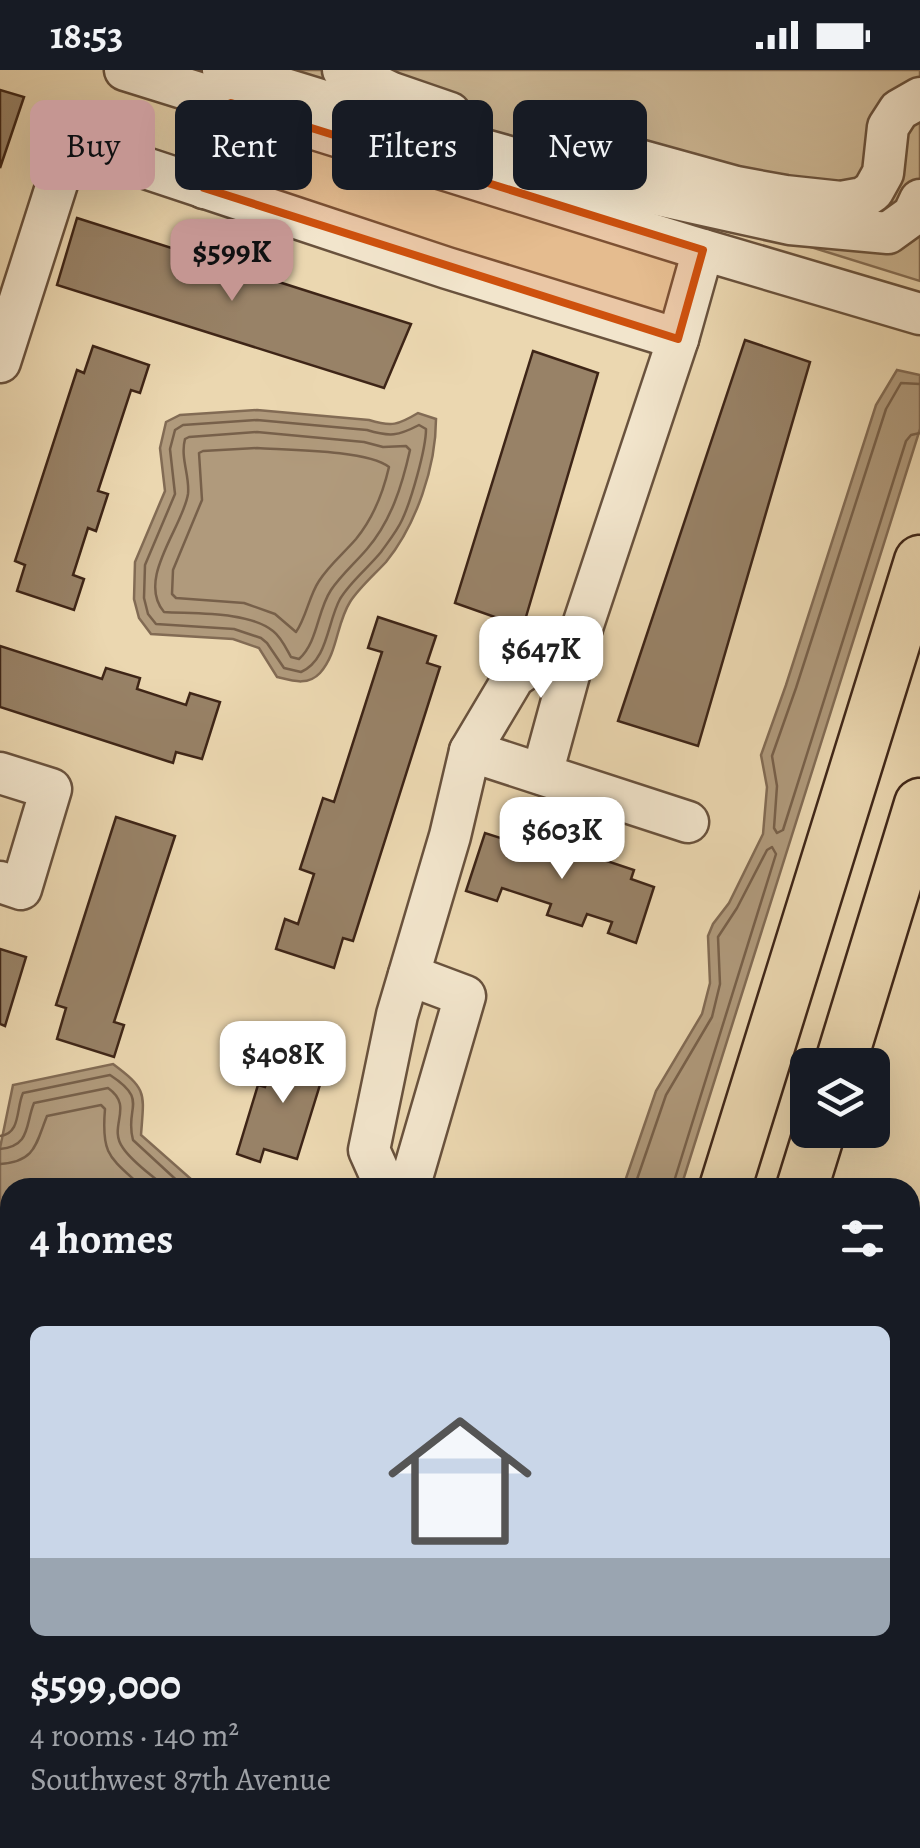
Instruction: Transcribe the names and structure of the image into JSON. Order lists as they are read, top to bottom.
{
  "page": {
    "status": "18:53",
    "chip": [
      "Buy",
      "Rent",
      "Filters",
      "New"
    ],
    "price": [
      "$599K",
      "$647K",
      "$603K",
      "$408K"
    ],
    "heading": "4 homes",
    "list": [
      {
        "name": "$599,000",
        "note": "4 rooms · 140 m² · Southwest 87th Avenue"
      }
    ]
  }
}
